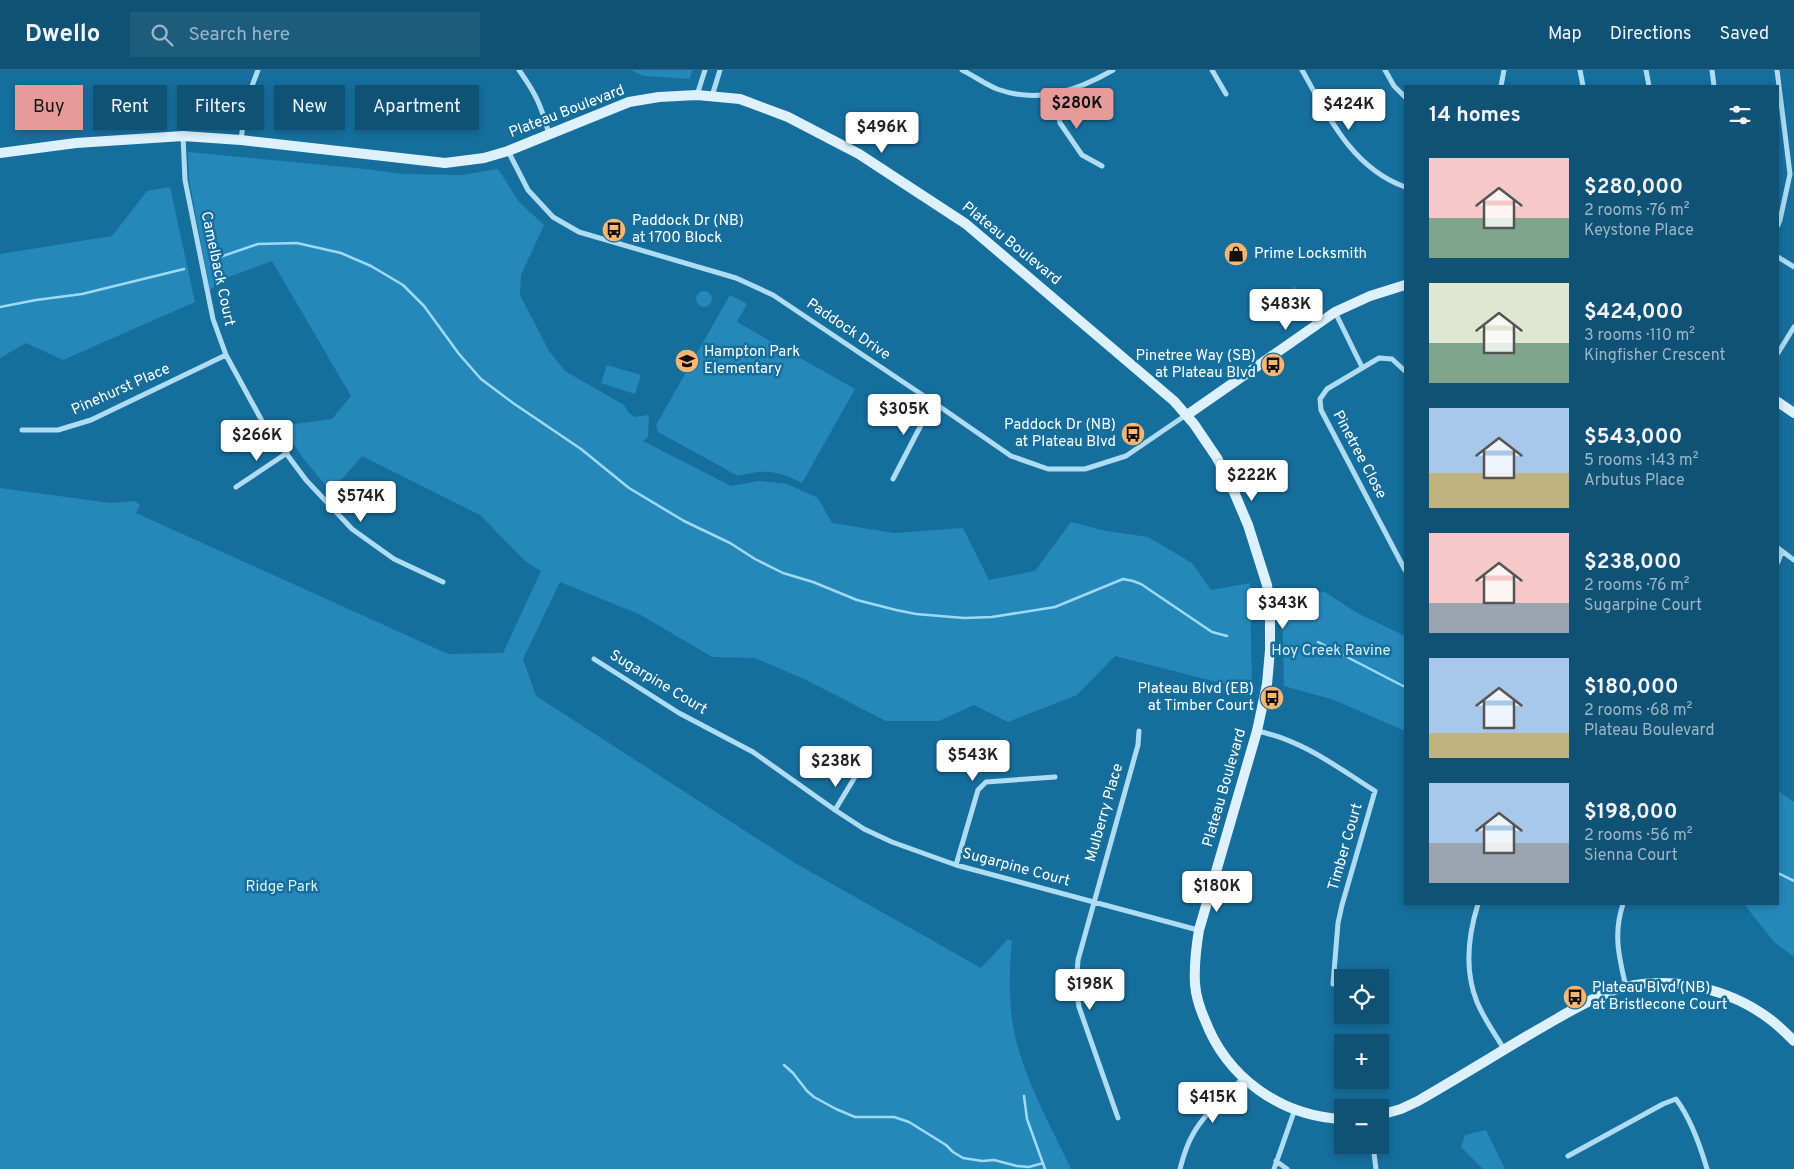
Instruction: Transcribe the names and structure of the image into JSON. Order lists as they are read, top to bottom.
{
  "streets": {
    "street": [
      "Plateau Boulevard",
      "Camelback Court",
      "Paddock Drive",
      "Pinehurst Place",
      "Pinetree Close",
      "Sugarpine Court",
      "Mulberry Place",
      "Timber Court"
    ]
  },
  "crossings": [
    ["Plateau Boulevard", "Camelback Court"],
    ["Plateau Boulevard", "Paddock Drive"],
    ["Plateau Boulevard", "Sugarpine Court"],
    ["Plateau Boulevard", "Timber Court"],
    ["Camelback Court", "Pinehurst Place"],
    ["Sugarpine Court", "Mulberry Place"]
  ],
  "parks": ["Hoy Creek Ravine", "Ridge Park"],
  "places": {
    "bus stop": [
      "Paddock Dr (NB) at 1700 Block",
      "Pinetree Way (SB) at Plateau Blvd",
      "Paddock Dr (NB) at Plateau Blvd",
      "Plateau Blvd (EB) at Timber Court",
      "Plateau Blvd (NB) at Bristlecone Court"
    ],
    "shop": ["Prime Locksmith"],
    "school or university": ["Hampton Park Elementary"]
  },
  "page": {
    "header": "Dwello",
    "search": "Search here",
    "nav": ["Map", "Directions", "Saved"],
    "chip": [
      "Buy",
      "Rent",
      "Filters",
      "New",
      "Apartment"
    ],
    "heading": "14 homes",
    "price": [
      "$280K",
      "$424K",
      "$496K",
      "$483K",
      "$305K",
      "$266K",
      "$222K",
      "$574K",
      "$343K",
      "$543K",
      "$238K",
      "$180K",
      "$198K",
      "$415K"
    ],
    "list": [
      {
        "name": "$280,000",
        "note": "2 rooms · 76 m² · Keystone Place"
      },
      {
        "name": "$424,000",
        "note": "3 rooms · 110 m² · Kingfisher Crescent"
      },
      {
        "name": "$543,000",
        "note": "5 rooms · 143 m² · Arbutus Place"
      },
      {
        "name": "$238,000",
        "note": "2 rooms · 76 m² · Sugarpine Court"
      },
      {
        "name": "$180,000",
        "note": "2 rooms · 68 m² · Plateau Boulevard"
      },
      {
        "name": "$198,000",
        "note": "2 rooms · 56 m² · Sienna Court"
      }
    ],
    "map_buttons": ["+", "−"]
  }
}
